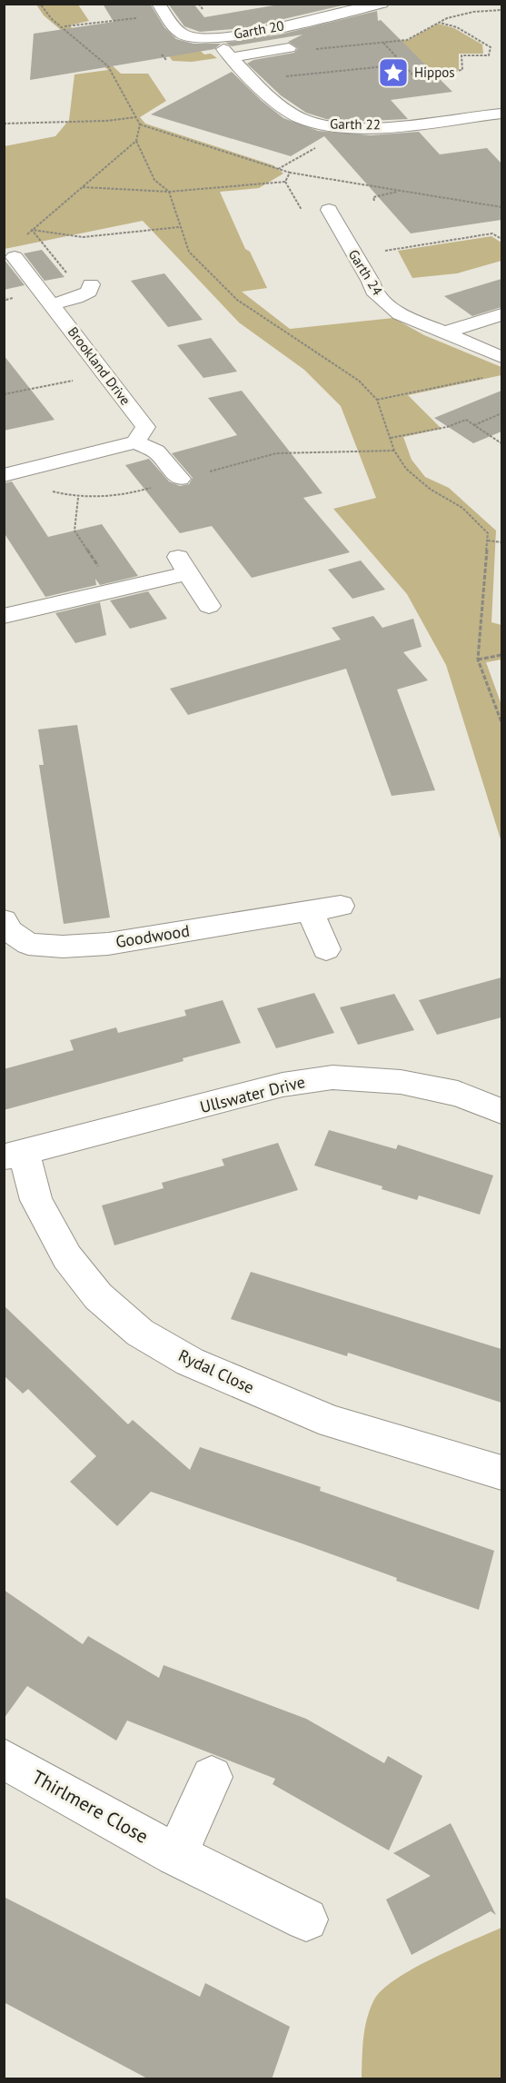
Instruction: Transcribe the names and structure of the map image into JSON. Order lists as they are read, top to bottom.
{
  "streets": {
    "street": [
      "Garth 20",
      "Garth 22",
      "Garth 24",
      "Brookland Drive",
      "Goodwood",
      "Ullswater Drive",
      "Rydal Close",
      "Thirlmere Close"
    ]
  },
  "crossings": [
    ["Ullswater Drive", "Rydal Close"]
  ],
  "places": {
    "place": ["Hippos"]
  }
}
